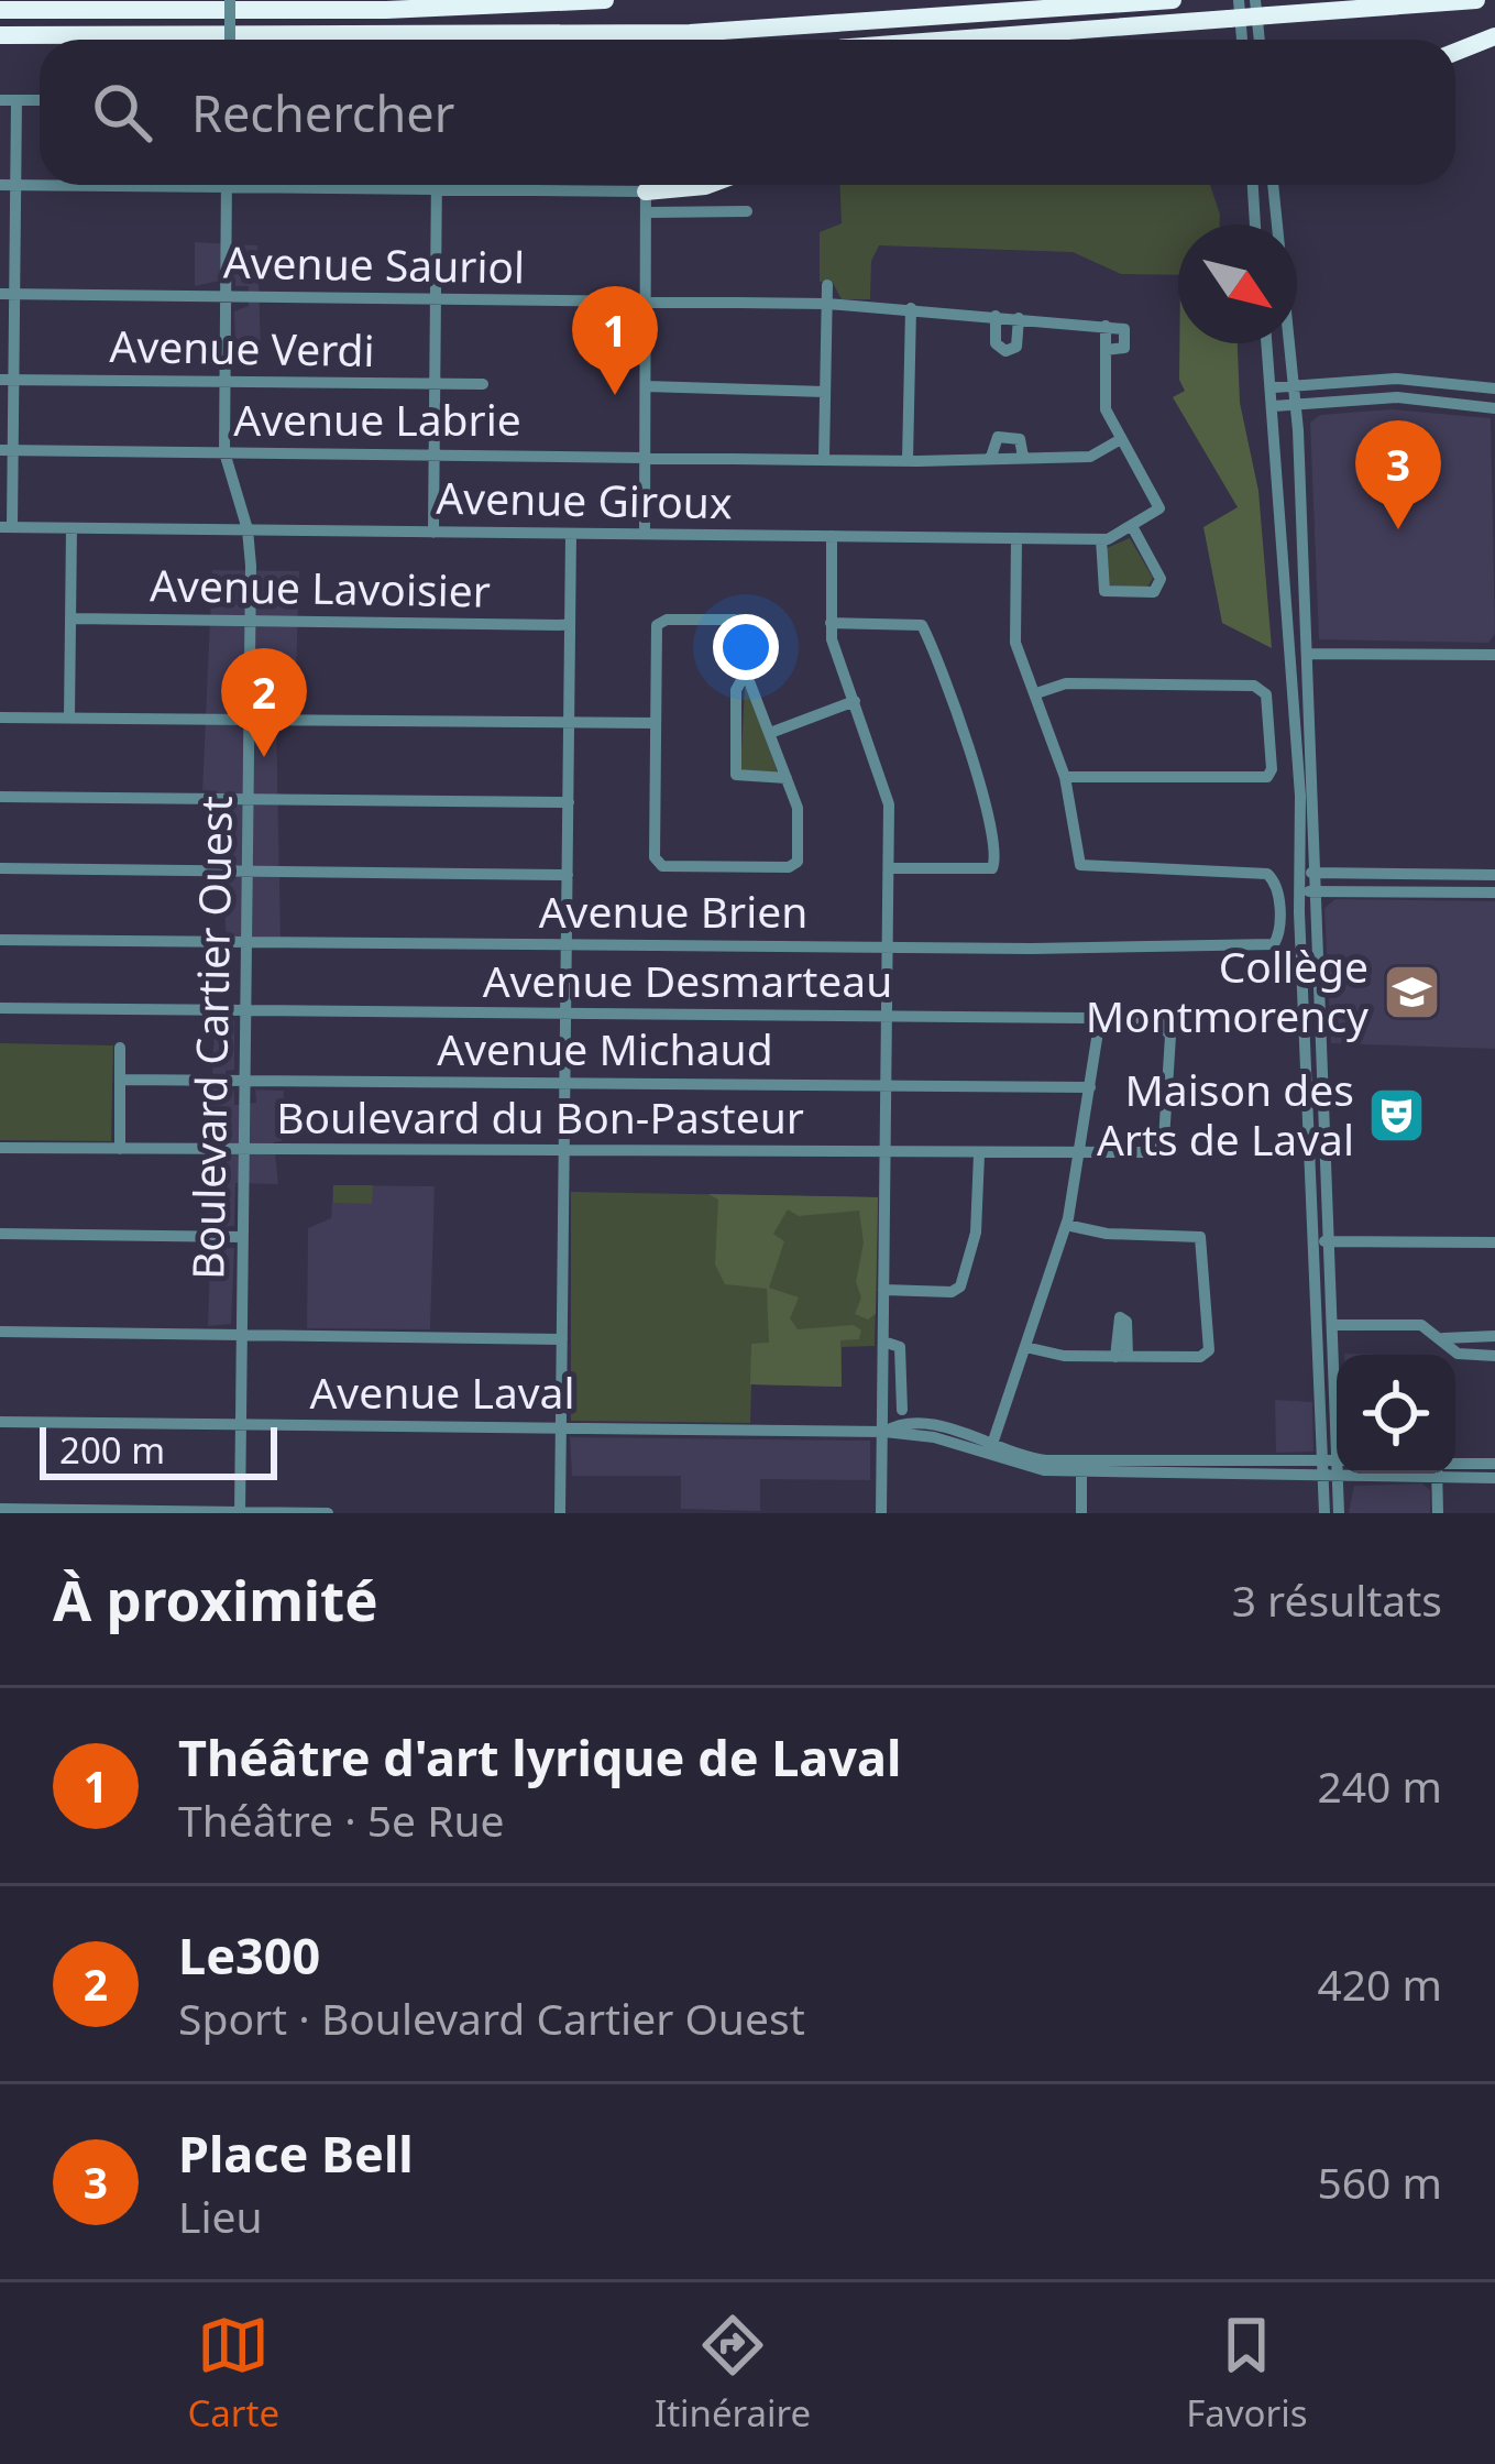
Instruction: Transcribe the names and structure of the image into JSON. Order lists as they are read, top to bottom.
{
  "streets": {
    "street": [
      "Avenue Sauriol",
      "Avenue Verdi",
      "Avenue Labrie",
      "Avenue Giroux",
      "Avenue Lavoisier",
      "Avenue Brien",
      "Avenue Desmarteau",
      "Boulevard Cartier Ouest",
      "Avenue Michaud",
      "Boulevard du Bon-Pasteur",
      "Avenue Laval"
    ]
  },
  "crossings": [
    ["Avenue Sauriol", "Boulevard Cartier Ouest"],
    ["Avenue Verdi", "Boulevard Cartier Ouest"],
    ["Avenue Labrie", "Avenue Giroux"],
    ["Avenue Labrie", "Boulevard Cartier Ouest"],
    ["Avenue Giroux", "Boulevard Cartier Ouest"],
    ["Avenue Lavoisier", "Boulevard Cartier Ouest"],
    ["Avenue Brien", "Boulevard Cartier Ouest"],
    ["Avenue Desmarteau", "Boulevard Cartier Ouest"],
    ["Avenue Desmarteau", "Boulevard du Bon-Pasteur"],
    ["Boulevard Cartier Ouest", "Avenue Michaud"],
    ["Boulevard Cartier Ouest", "Boulevard du Bon-Pasteur"],
    ["Boulevard Cartier Ouest", "Avenue Laval"]
  ],
  "places": {
    "school or university": ["Collège Montmorency"],
    "theatre": ["Maison des Arts de Laval"]
  },
  "scale_bar": "200 m",
  "north": "bottom right",
  "page": {
    "search": "Rechercher",
    "pins": ["1", "3", "2"],
    "scale": "200 m",
    "heading": ["À proximité", "3 résultats"],
    "list": [
      {
        "mark": "1",
        "name": "Théâtre d'art lyrique de Laval",
        "note": "Théâtre · 5e Rue",
        "value": "240 m"
      },
      {
        "mark": "2",
        "name": "Le300",
        "note": "Sport · Boulevard Cartier Ouest",
        "value": "420 m"
      },
      {
        "mark": "3",
        "name": "Place Bell",
        "note": "Lieu",
        "value": "560 m"
      }
    ],
    "nav": ["Carte", "Itinéraire", "Favoris"]
  }
}
